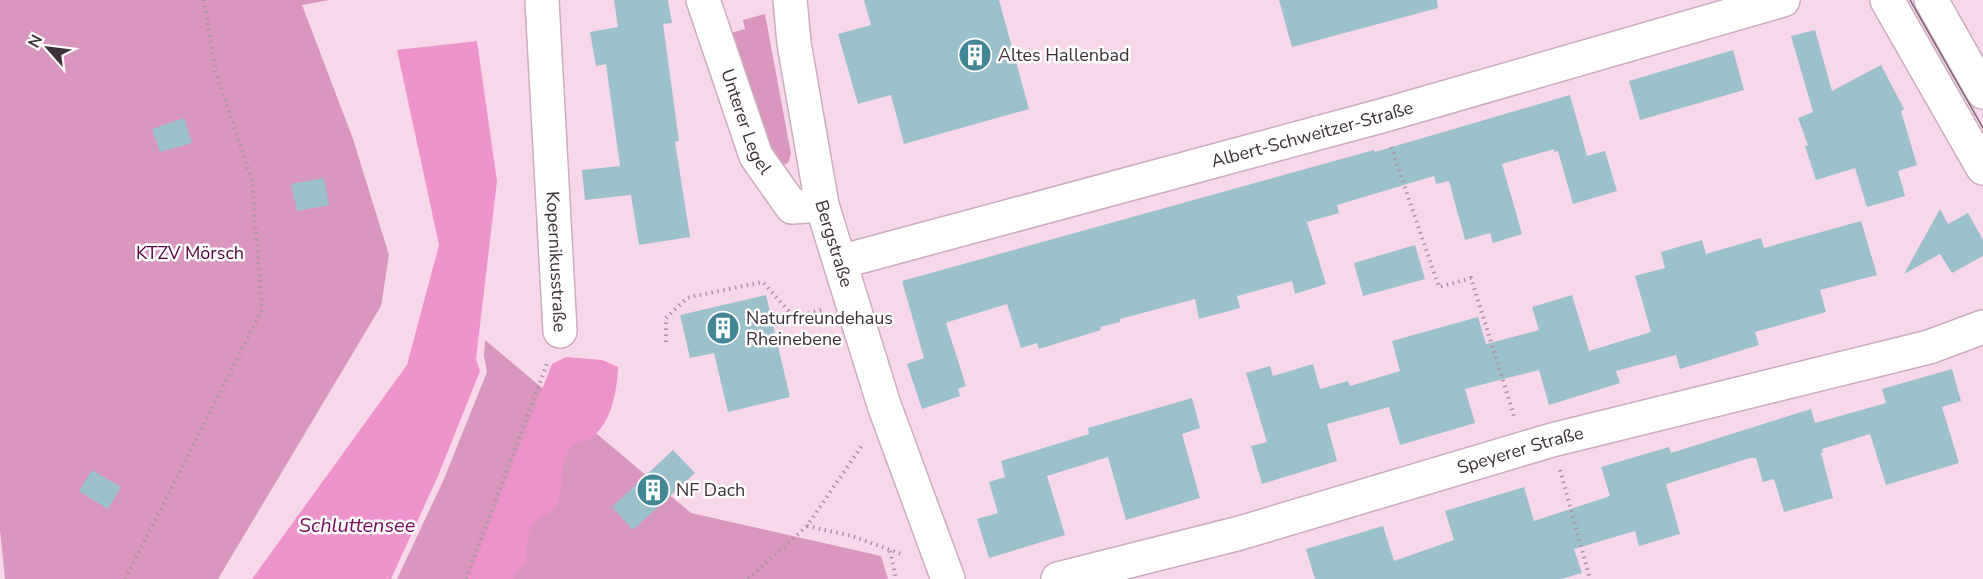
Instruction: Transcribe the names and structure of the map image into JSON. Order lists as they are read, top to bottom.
{
  "streets": {
    "street": [
      "Unterer Legel",
      "Albert-Schweitzer-Straße",
      "Bergstraße",
      "Kopernikusstraße",
      "Speyerer Straße"
    ]
  },
  "crossings": [
    ["Unterer Legel", "Bergstraße"],
    ["Albert-Schweitzer-Straße", "Bergstraße"]
  ],
  "water": ["Schluttensee"],
  "parks": ["KTZV Mörsch"],
  "places": {
    "building": ["Altes Hallenbad", "Naturfreundehaus Rheinebene", "NF Dach"]
  },
  "north": "top left"
}
